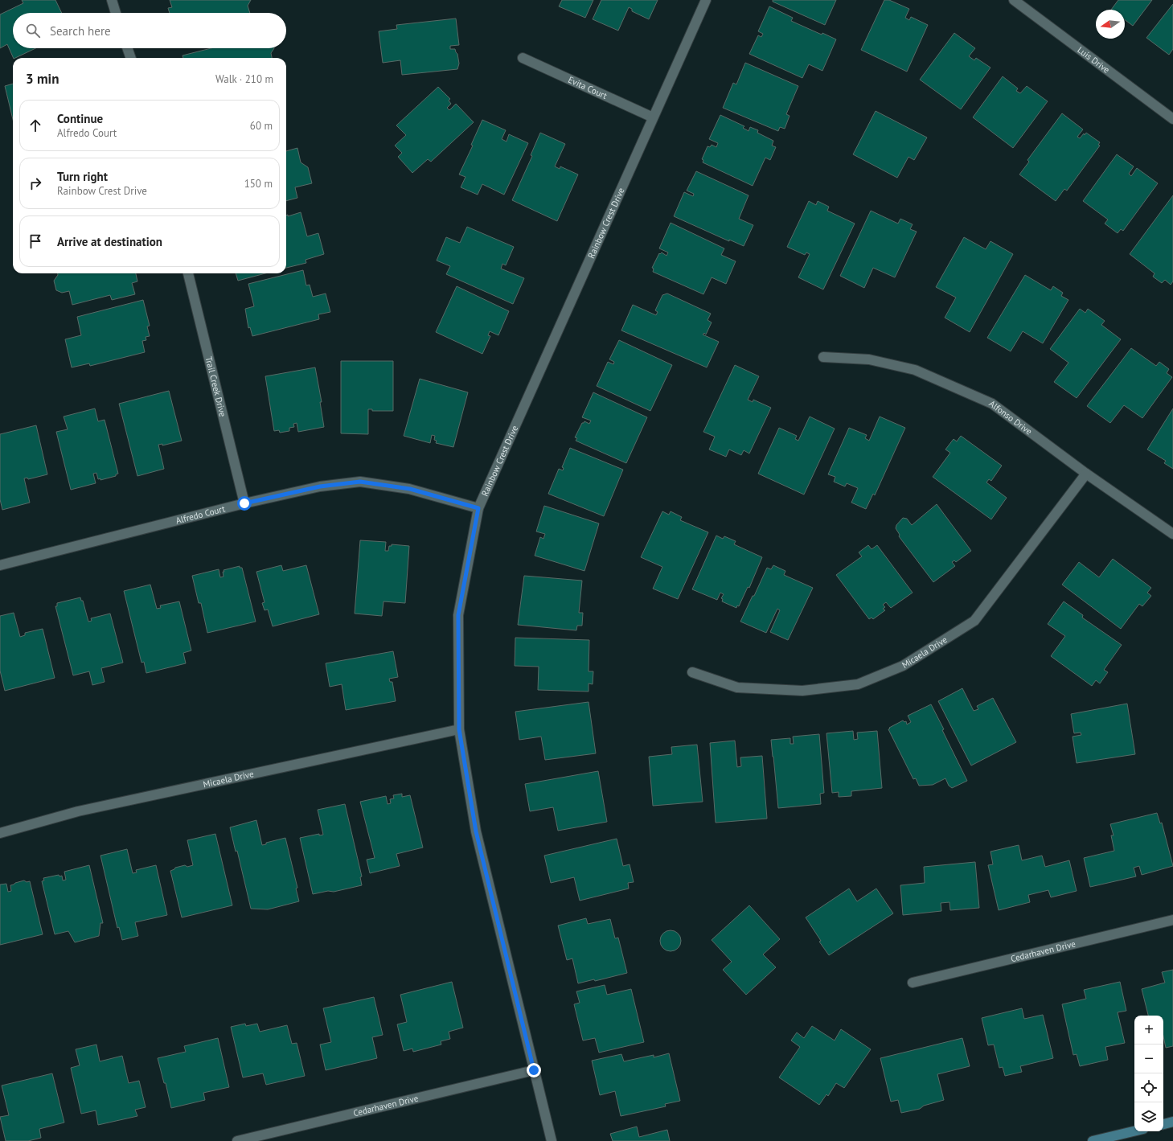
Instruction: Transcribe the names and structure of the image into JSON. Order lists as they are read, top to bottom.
{
  "streets": {
    "street": [
      "Luis Drive",
      "Evita Court",
      "Rainbow Crest Drive",
      "Trail Creek Drive",
      "Alfonso Drive",
      "Alfredo Court",
      "Micaela Drive",
      "Cedarhaven Drive"
    ]
  },
  "crossings": [
    ["Evita Court", "Rainbow Crest Drive"],
    ["Rainbow Crest Drive", "Alfredo Court"],
    ["Rainbow Crest Drive", "Micaela Drive"],
    ["Rainbow Crest Drive", "Cedarhaven Drive"],
    ["Trail Creek Drive", "Alfredo Court"],
    ["Alfonso Drive", "Micaela Drive"]
  ],
  "north": "left",
  "page": {
    "search": "Search here",
    "heading": ["3 min", "Walk · 210 m"],
    "list": [
      ["Continue", "Alfredo Court", "60 m"],
      ["Turn right", "Rainbow Crest Drive", "150 m"],
      "Arrive at destination"
    ],
    "map_buttons": ["+", "−"]
  }
}
